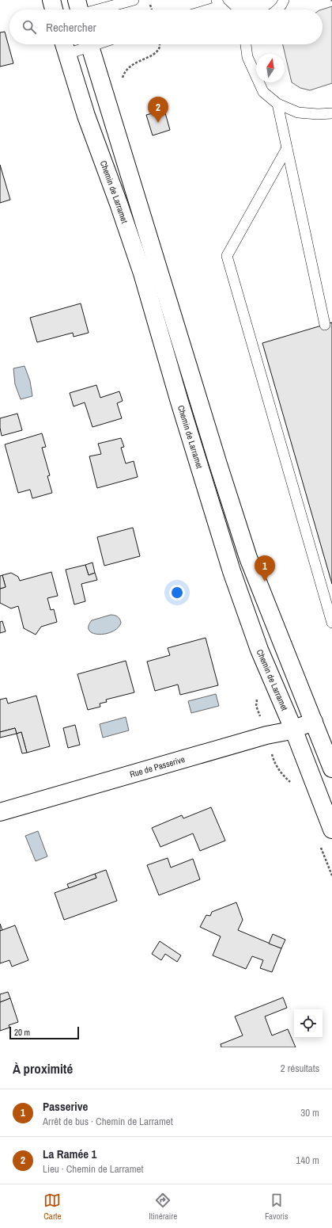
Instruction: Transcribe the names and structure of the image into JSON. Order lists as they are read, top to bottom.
{
  "streets": {
    "main road": ["Chemin de Larramet", "Rue de Passerive"]
  },
  "crossings": [
    ["Chemin de Larramet", "Rue de Passerive"]
  ],
  "scale_bar": "20 m",
  "north": "top",
  "page": {
    "search": "Rechercher",
    "pins": ["2", "1"],
    "scale": "20 m",
    "heading": ["À proximité", "2 résultats"],
    "list": [
      {
        "mark": "1",
        "name": "Passerive",
        "note": "Arrêt de bus · Chemin de Larramet",
        "value": "30 m"
      },
      {
        "mark": "2",
        "name": "La Ramée 1",
        "note": "Lieu · Chemin de Larramet",
        "value": "140 m"
      }
    ],
    "nav": ["Carte", "Itinéraire", "Favoris"]
  }
}
